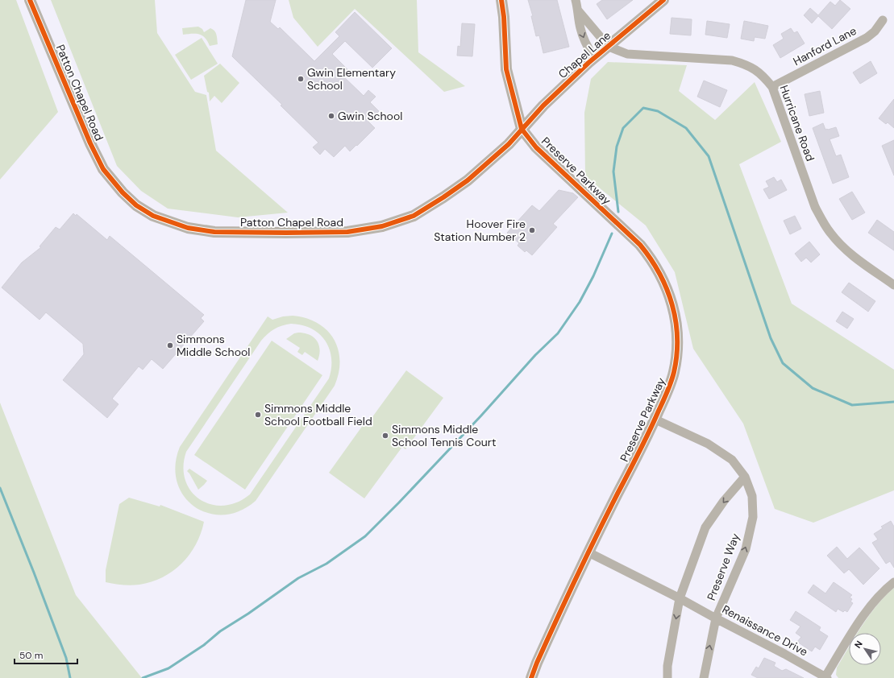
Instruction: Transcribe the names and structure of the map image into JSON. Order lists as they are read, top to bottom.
{
  "streets": {
    "street": [
      "Hanford Lane",
      "Chapel Lane",
      "Patton Chapel Road",
      "Hurricane Road",
      "Preserve Parkway",
      "Preserve Way",
      "Renaissance Drive"
    ]
  },
  "crossings": [
    ["Hanford Lane", "Hurricane Road"],
    ["Chapel Lane", "Patton Chapel Road"],
    ["Chapel Lane", "Hurricane Road"],
    ["Chapel Lane", "Preserve Parkway"],
    ["Patton Chapel Road", "Preserve Parkway"],
    ["Preserve Parkway", "Preserve Way"],
    ["Preserve Parkway", "Renaissance Drive"],
    ["Preserve Way", "Renaissance Drive"]
  ],
  "places": [
    "Gwin Elementary School",
    "Gwin School",
    "Hoover Fire Station Number 2",
    "Simmons Middle School",
    "Simmons Middle School Football Field",
    "Simmons Middle School Tennis Court"
  ],
  "scale_bar": "50 m",
  "north": "top left"
}
